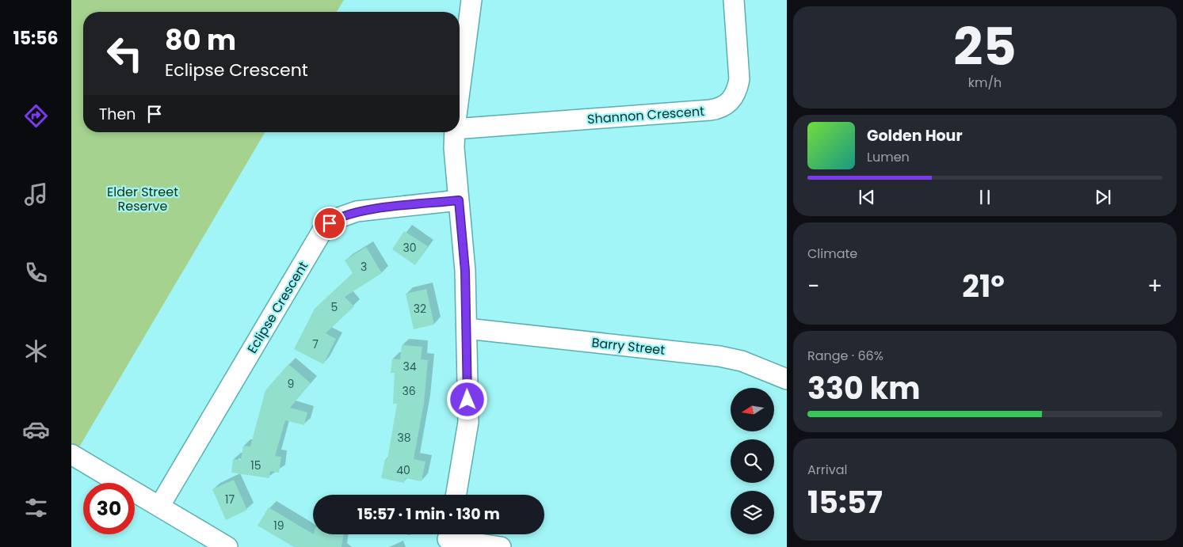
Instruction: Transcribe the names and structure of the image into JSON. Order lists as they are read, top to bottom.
{
  "streets": {
    "street": ["Shannon Crescent", "Eclipse Crescent", "Barry Street"]
  },
  "parks": ["Elder Street Reserve"],
  "house_numbers": [
    "30",
    "3",
    "5",
    "32",
    "7",
    "34",
    "9",
    "36",
    "38",
    "15",
    "40",
    "17",
    "19"
  ],
  "north": "left",
  "page": {
    "tabs": "15:56",
    "tile": [
      ["25", "km/h"],
      "Climate",
      ["Range · 66%", "330 km"],
      ["Arrival", "15:57"]
    ],
    "turn": ["80 m", "Eclipse Crescent"],
    "then": "Then",
    "song": ["Golden Hour", "Lumen"],
    "heat": ["−", "21°", "+"],
    "limit": "30",
    "trip": "15:57 · 1 min · 130 m"
  }
}
